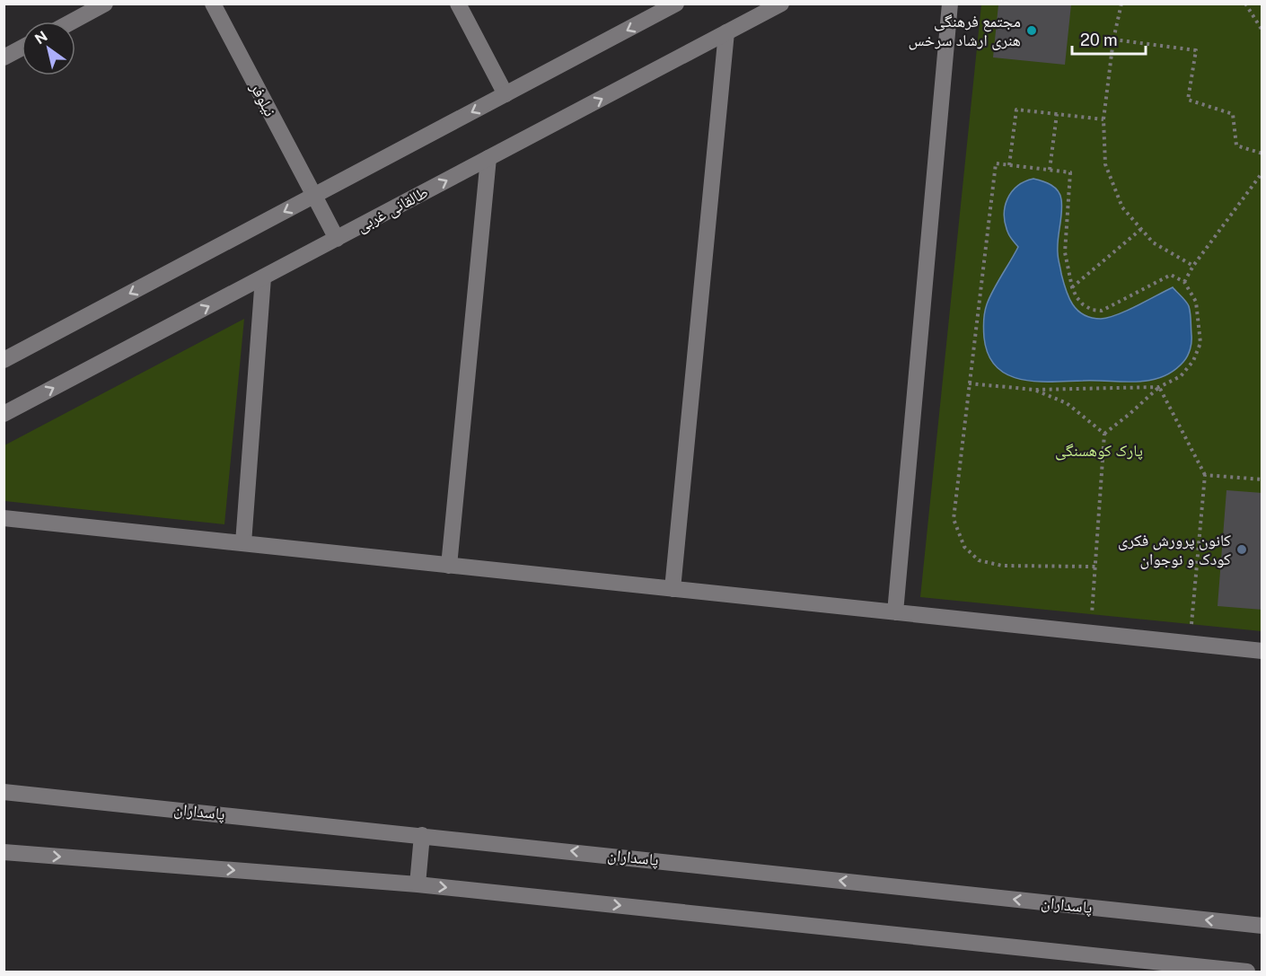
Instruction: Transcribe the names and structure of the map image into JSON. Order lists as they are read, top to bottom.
{
  "streets": {
    "main road": ["نیلوفر", "طالقانی غربی", "پاسداران"]
  },
  "crossings": [
    ["نیلوفر", "طالقانی غربی"]
  ],
  "parks": ["پارک کوهسنگی"],
  "places": ["مجتمع فرهنگی هنری ارشاد سرخس", "کانون پرورش فکری کودک و نوجوان"],
  "scale_bar": "20 m",
  "north": "top left"
}
